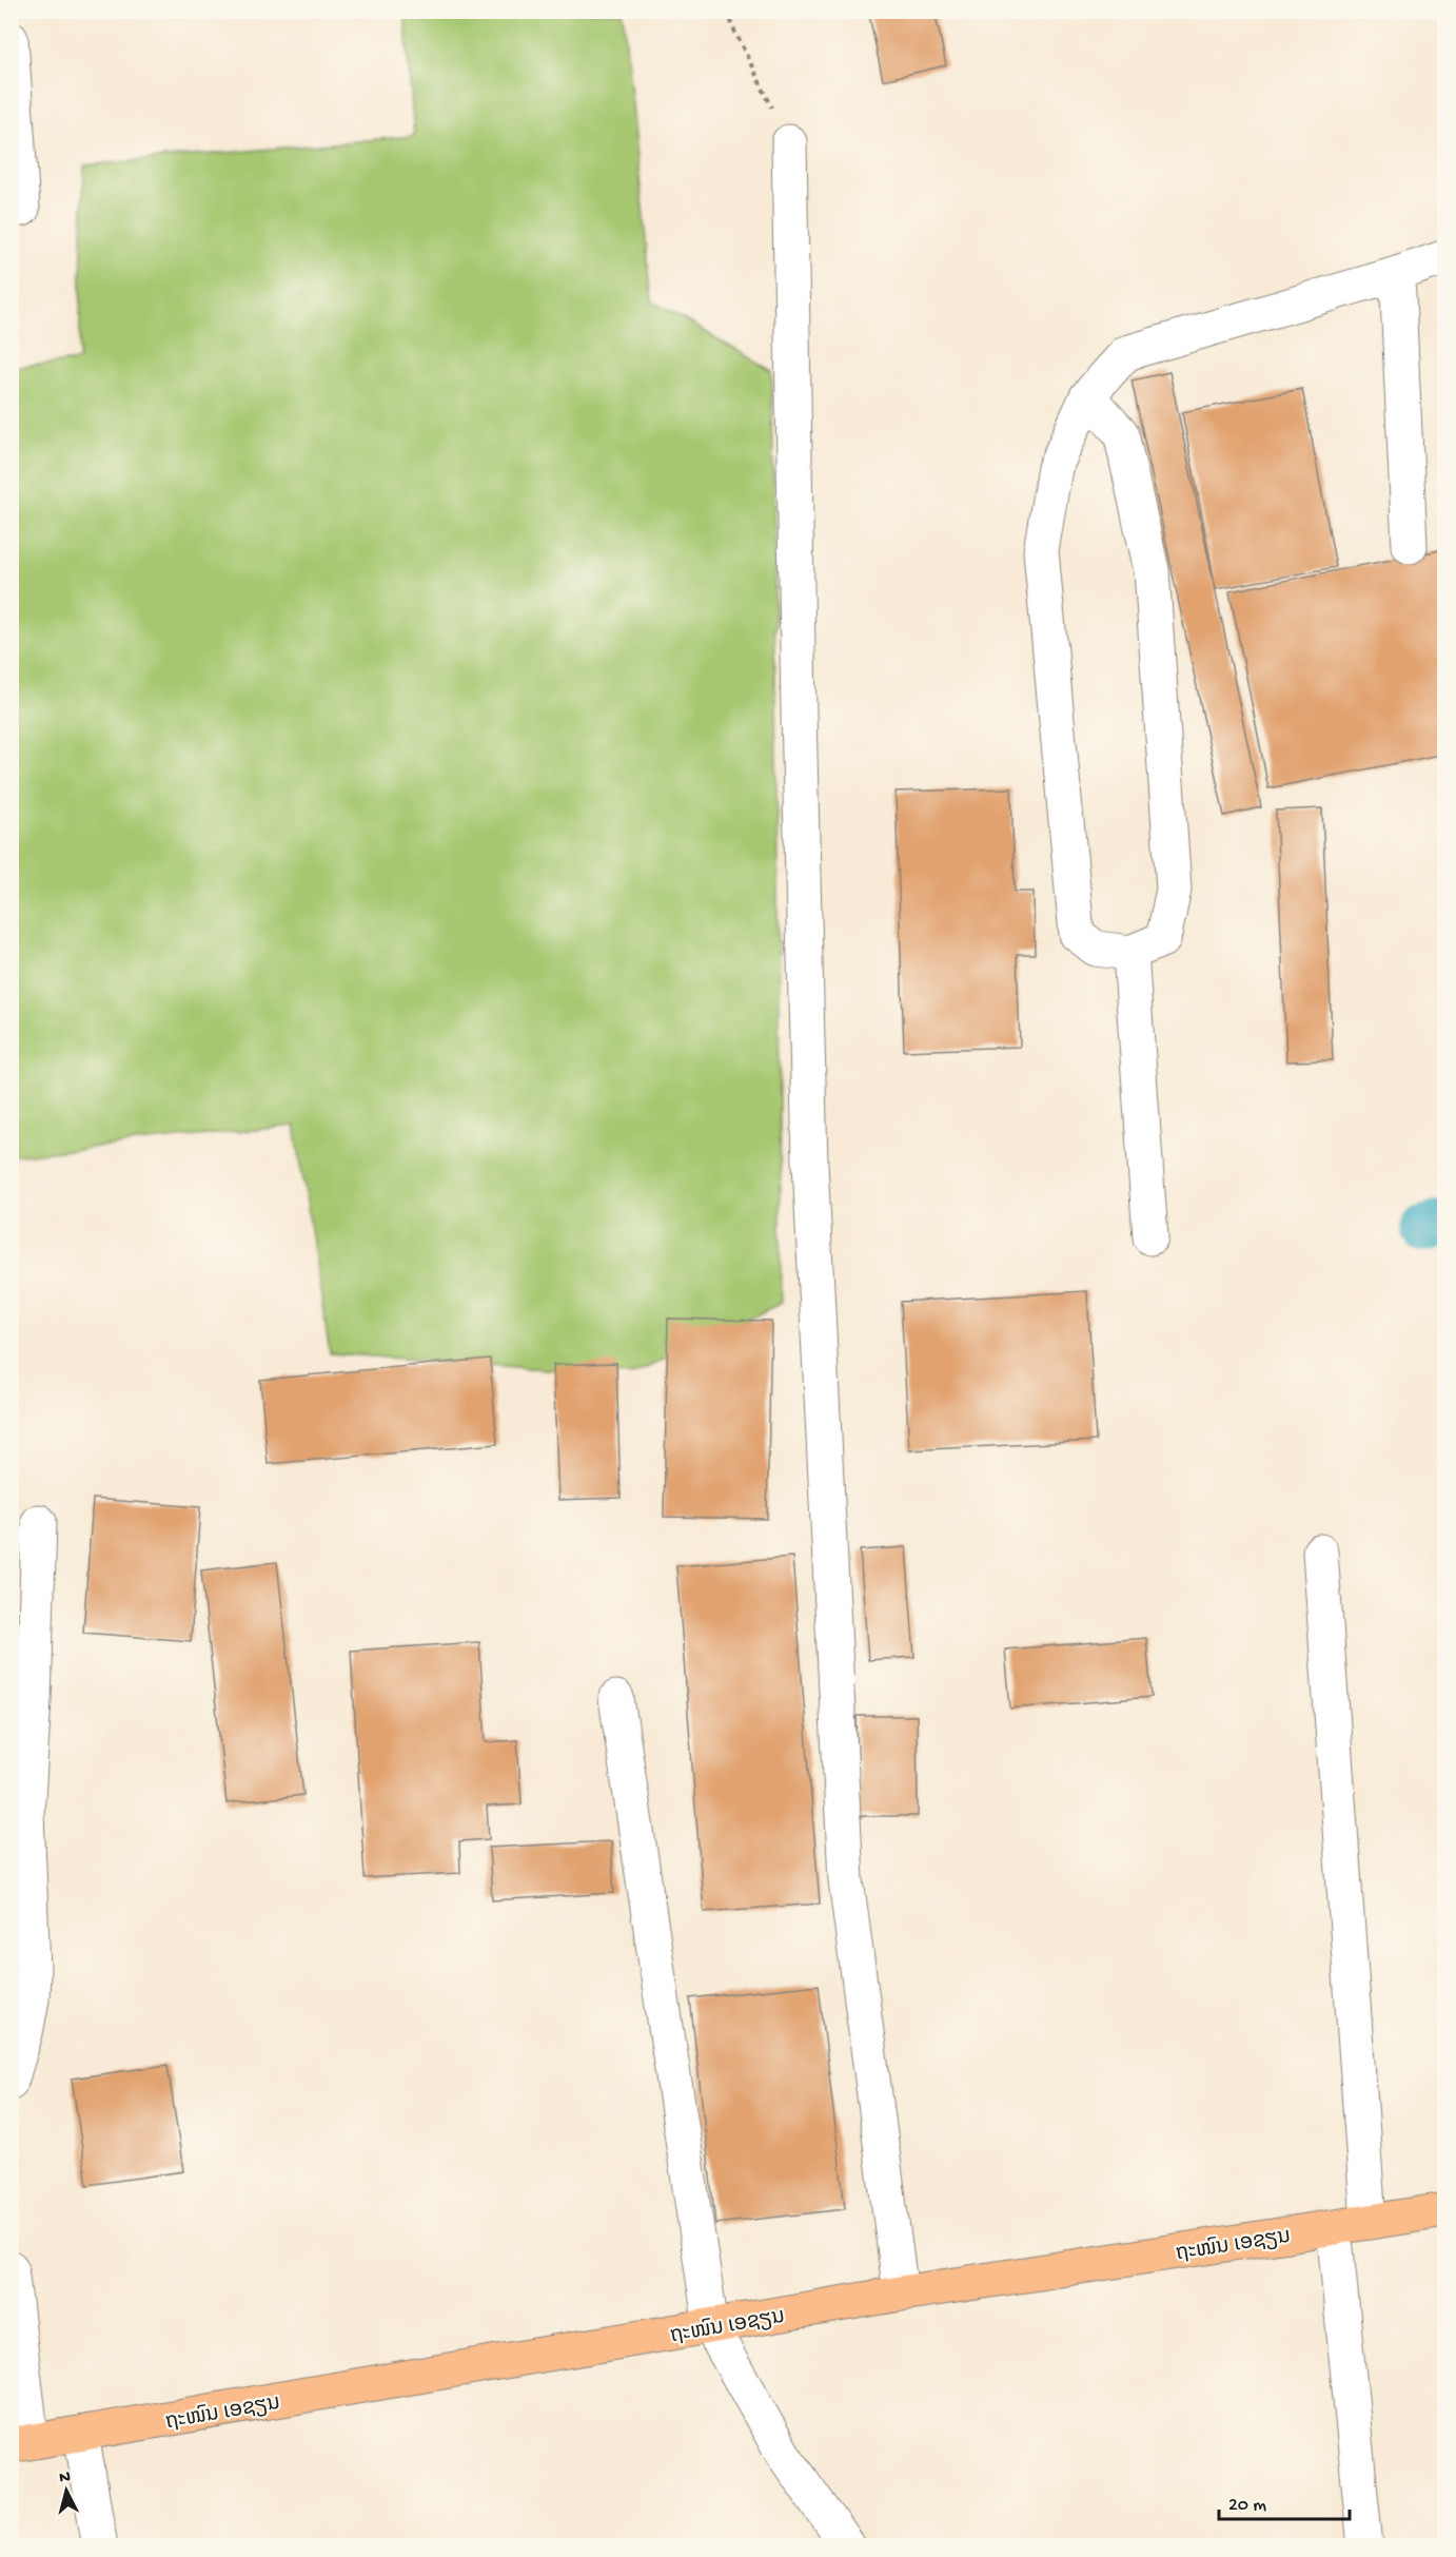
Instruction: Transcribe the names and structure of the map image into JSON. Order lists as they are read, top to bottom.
{
  "streets": {
    "main road": ["ຖະໜົນ ເອຊຽນ"]
  },
  "scale_bar": "20 m",
  "north": "top"
}
